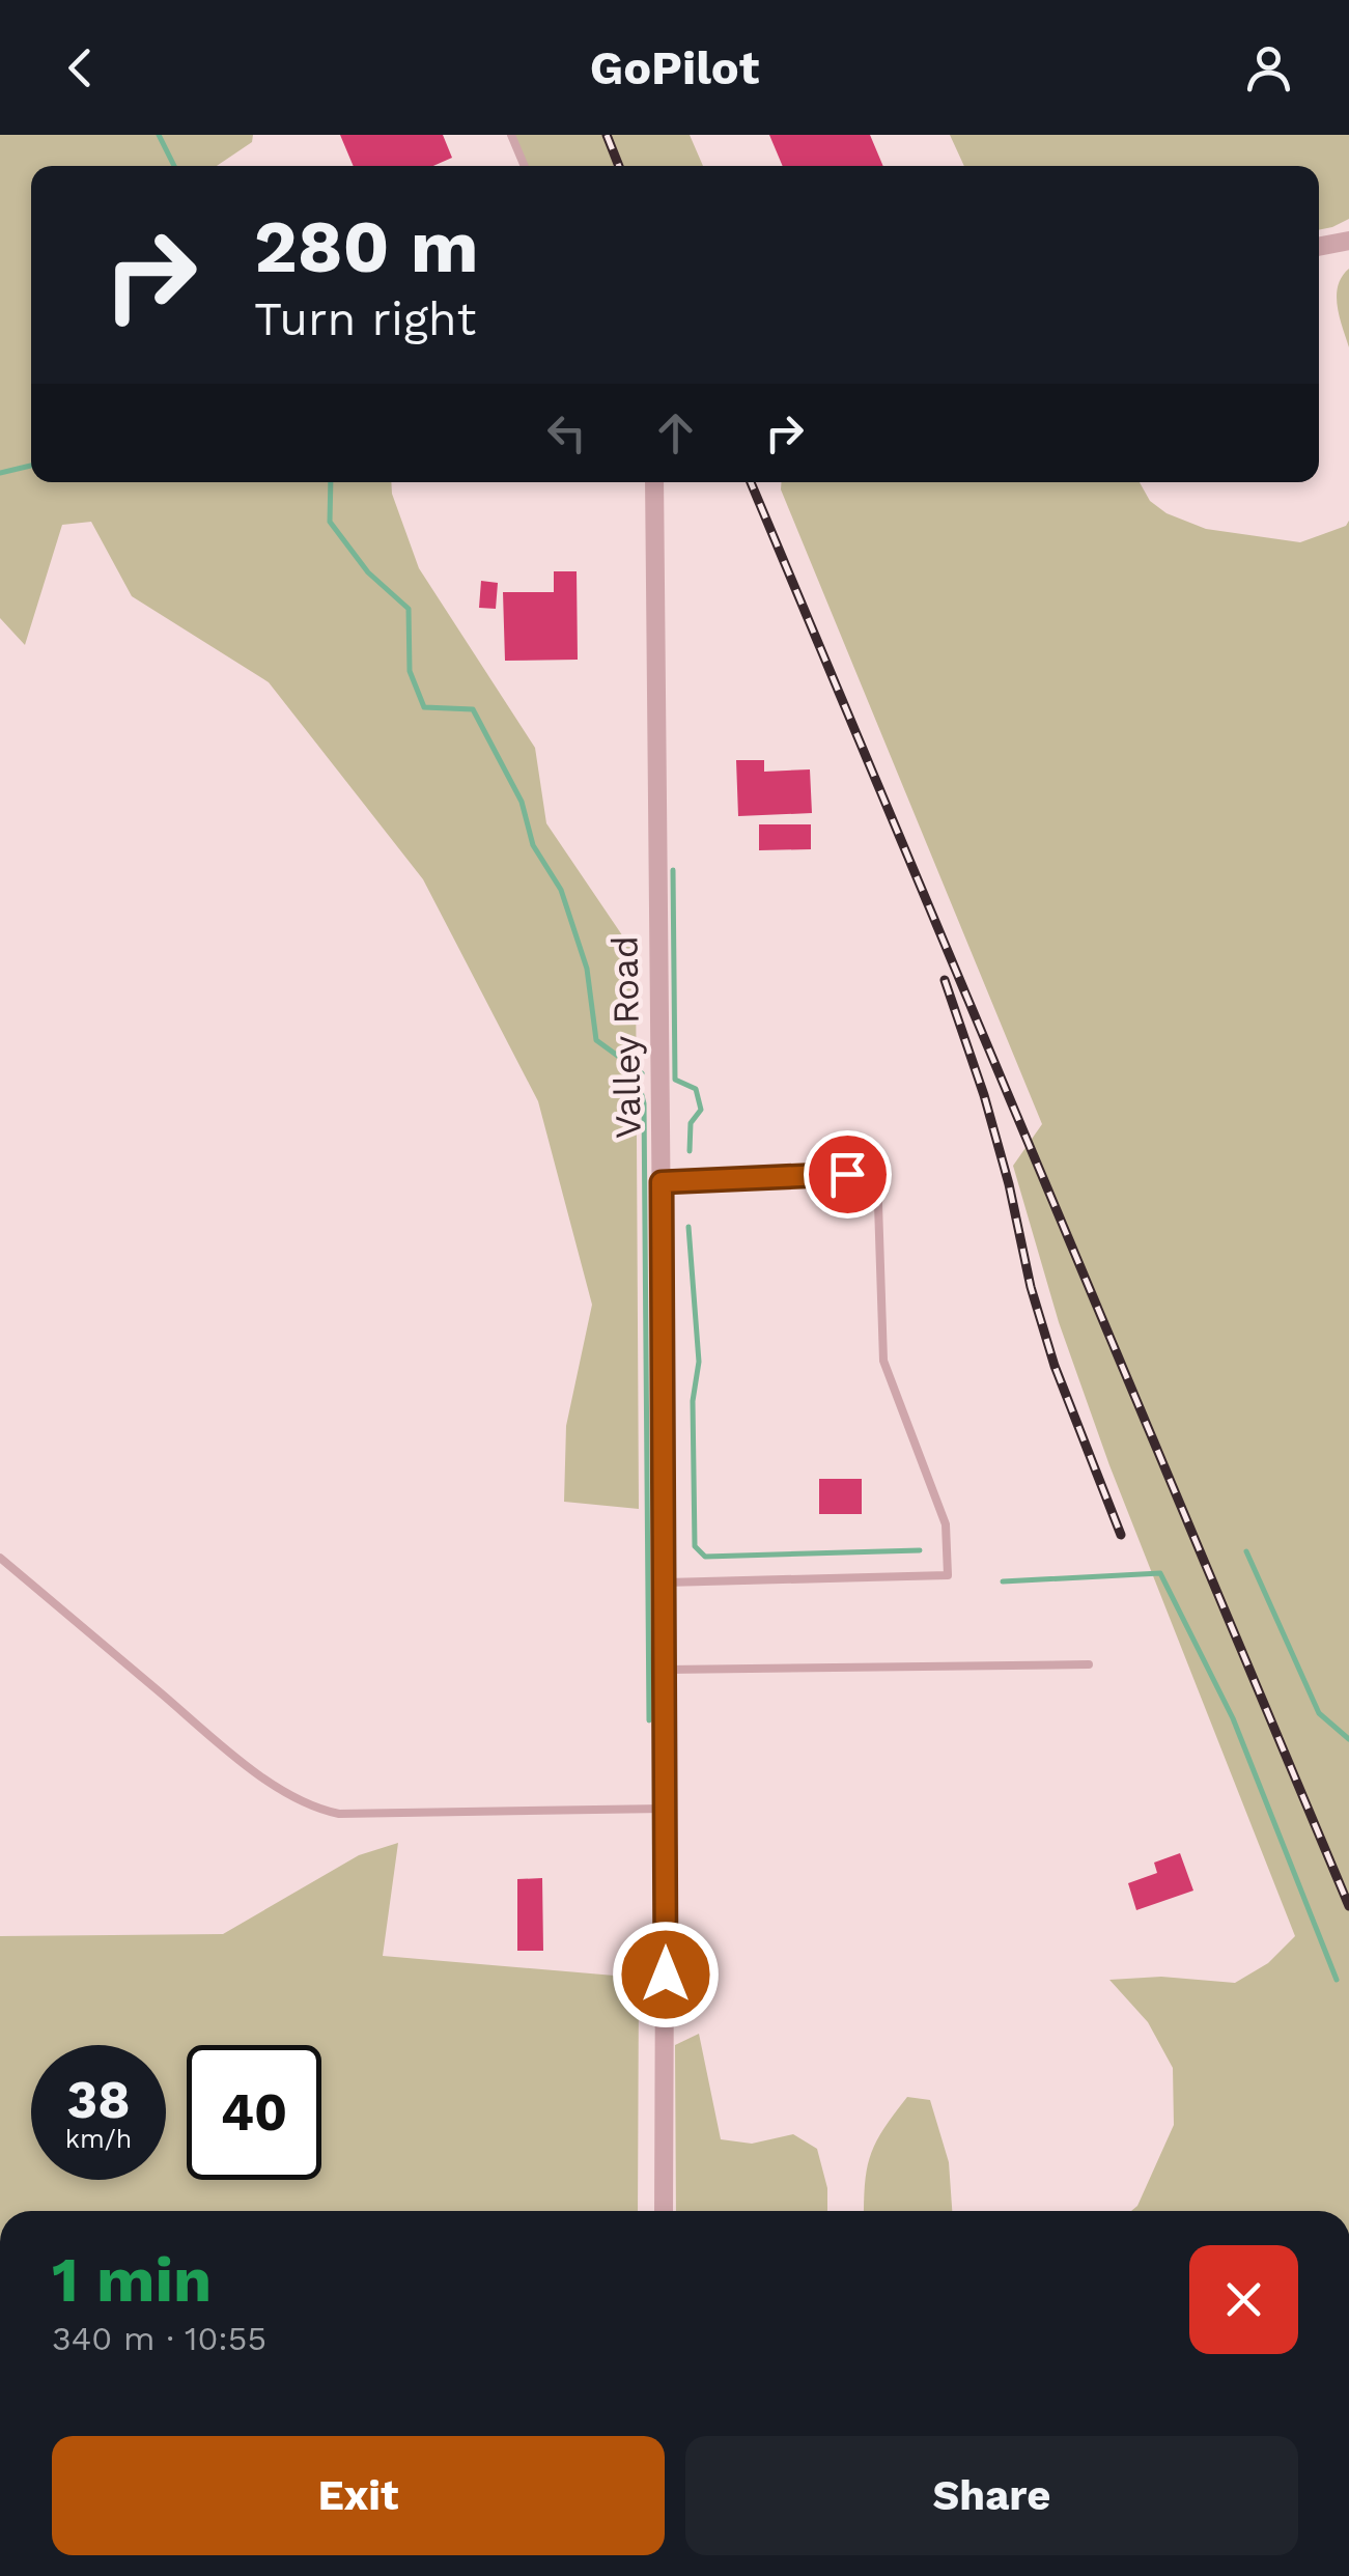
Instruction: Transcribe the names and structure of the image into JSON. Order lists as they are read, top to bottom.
{
  "streets": {
    "street": ["Valley Road"]
  },
  "page": {
    "header": "GoPilot",
    "turn": ["280 m", "Turn right"],
    "speed": "38 km/h",
    "limit": "40",
    "heading": ["1 min", "340 m · 10:55"],
    "buttons": ["Exit", "Share"]
  }
}
